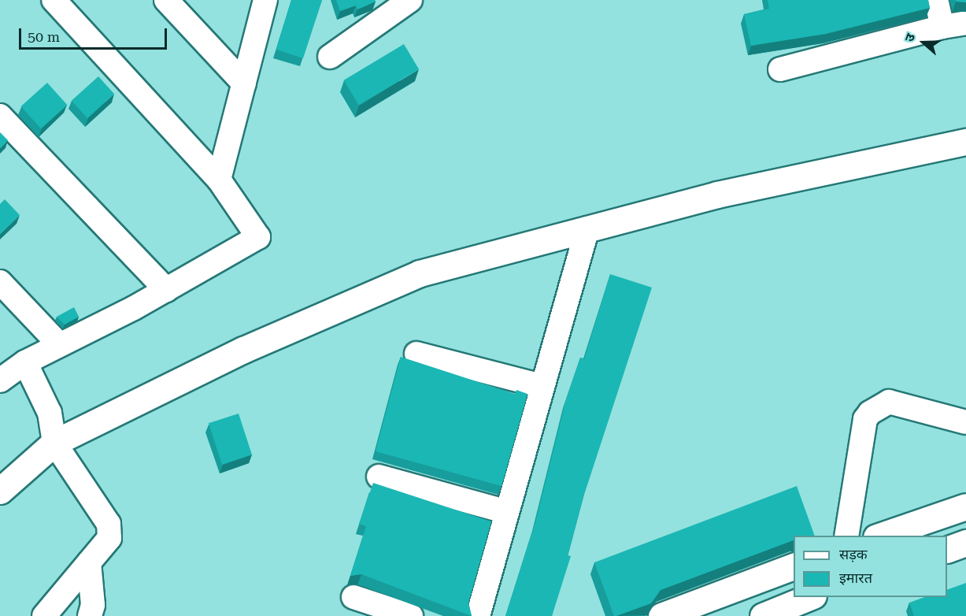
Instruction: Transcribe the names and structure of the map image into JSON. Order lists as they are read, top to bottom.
{
  "legend": ["सड़क", "इमारत"],
  "scale_bar": "50 m",
  "north": "left"
}
